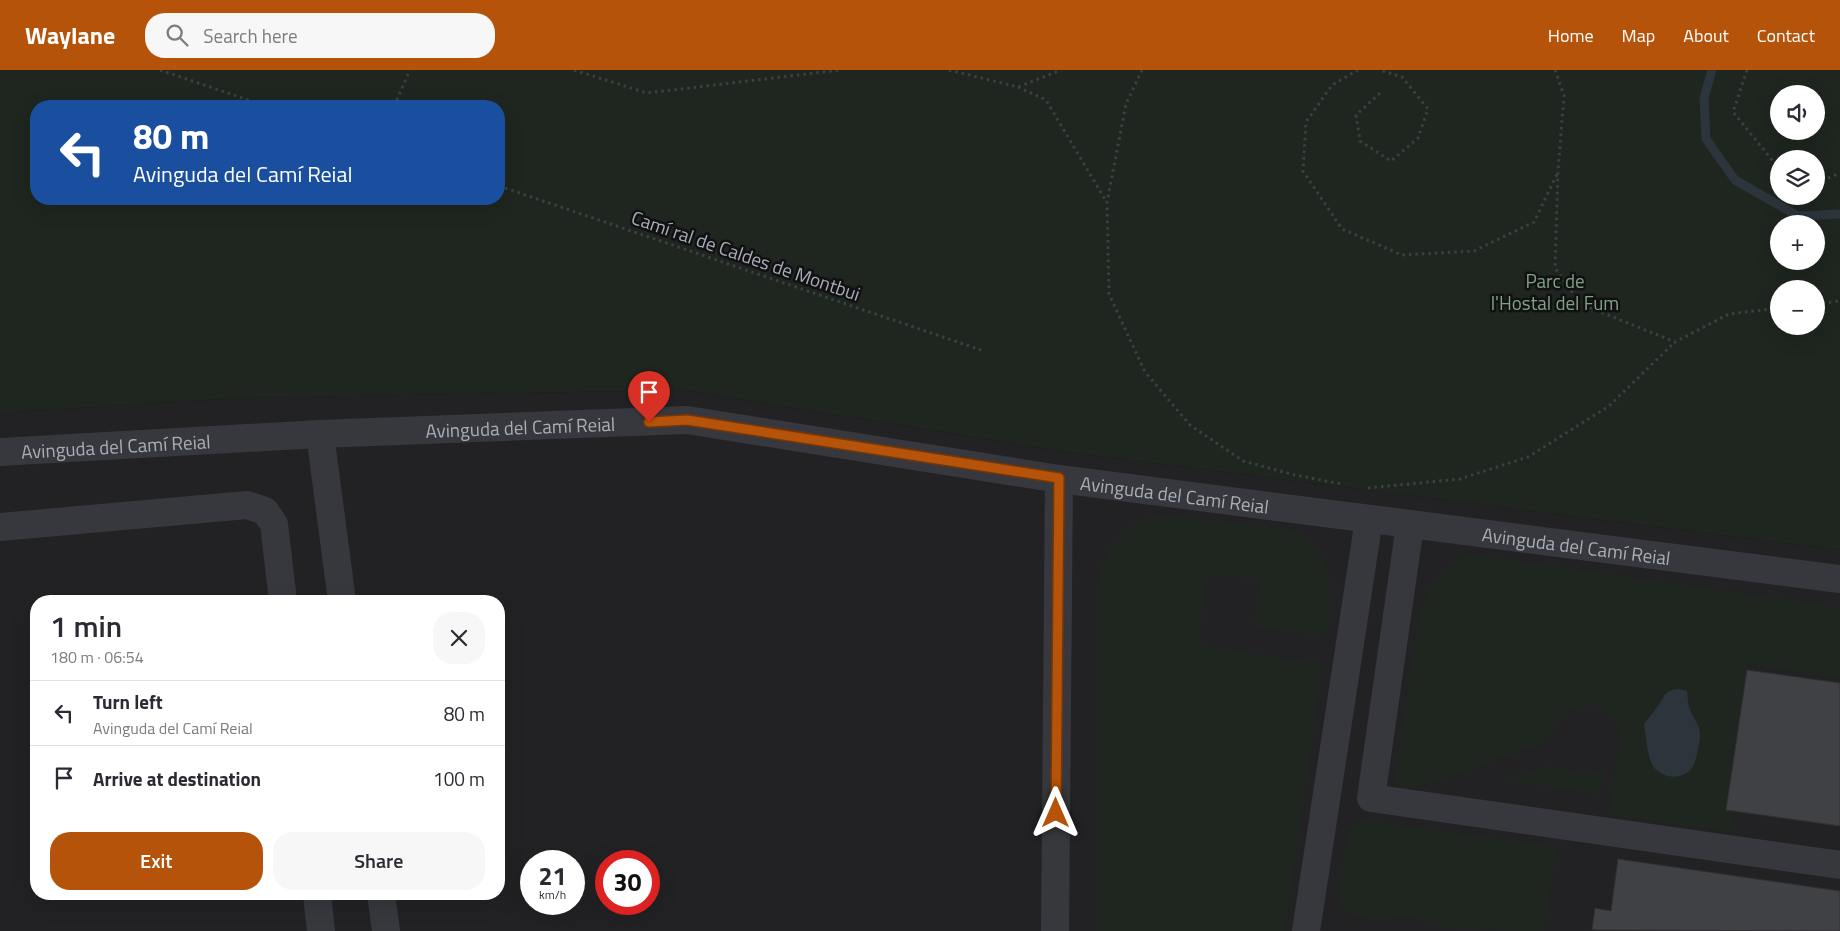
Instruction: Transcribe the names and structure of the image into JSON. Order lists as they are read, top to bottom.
{
  "streets": {
    "street": ["Avinguda del Camí Reial"],
    "path": ["Camí ral de Caldes de Montbui"]
  },
  "parks": ["Parc de l'Hostal del Fum"],
  "page": {
    "header": "Waylane",
    "search": "Search here",
    "nav": [
      "Home",
      "Map",
      "About",
      "Contact"
    ],
    "map_buttons": ["+", "−"],
    "turn": ["80 m", "Avinguda del Camí Reial"],
    "heading": ["1 min", "180 m · 06:54"],
    "list": [
      {
        "name": "Turn left",
        "note": "Avinguda del Camí Reial",
        "value": "80 m"
      },
      {
        "name": "Arrive at destination",
        "value": "100 m"
      }
    ],
    "buttons": ["Exit", "Share"],
    "speed": "21 km/h",
    "limit": "30"
  }
}
